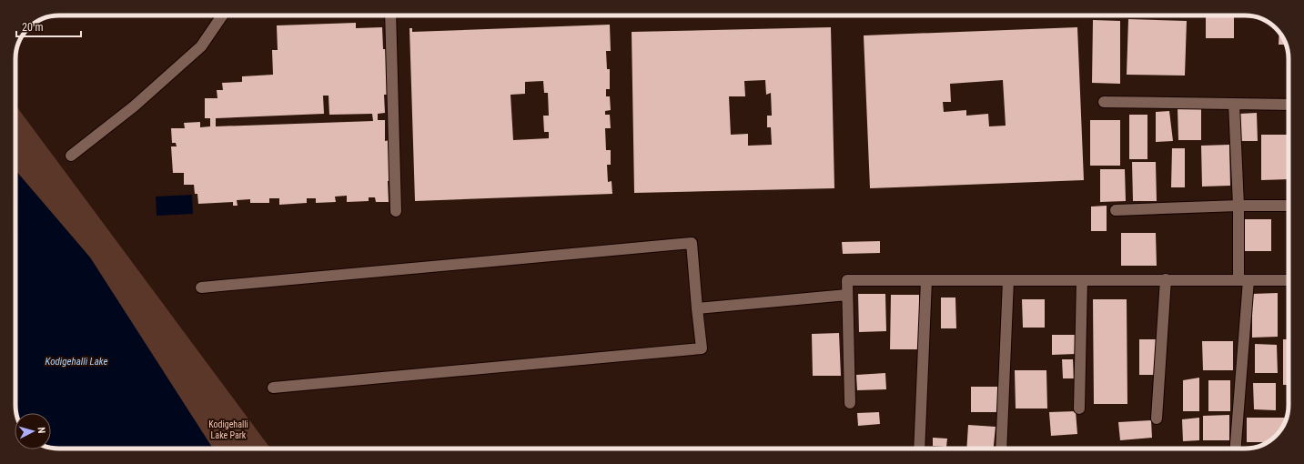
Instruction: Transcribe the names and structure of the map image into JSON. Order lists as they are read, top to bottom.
{
  "water": ["Kodigehalli Lake"],
  "parks": ["Kodigehalli Lake Park"],
  "scale_bar": "20 m",
  "north": "right"
}
